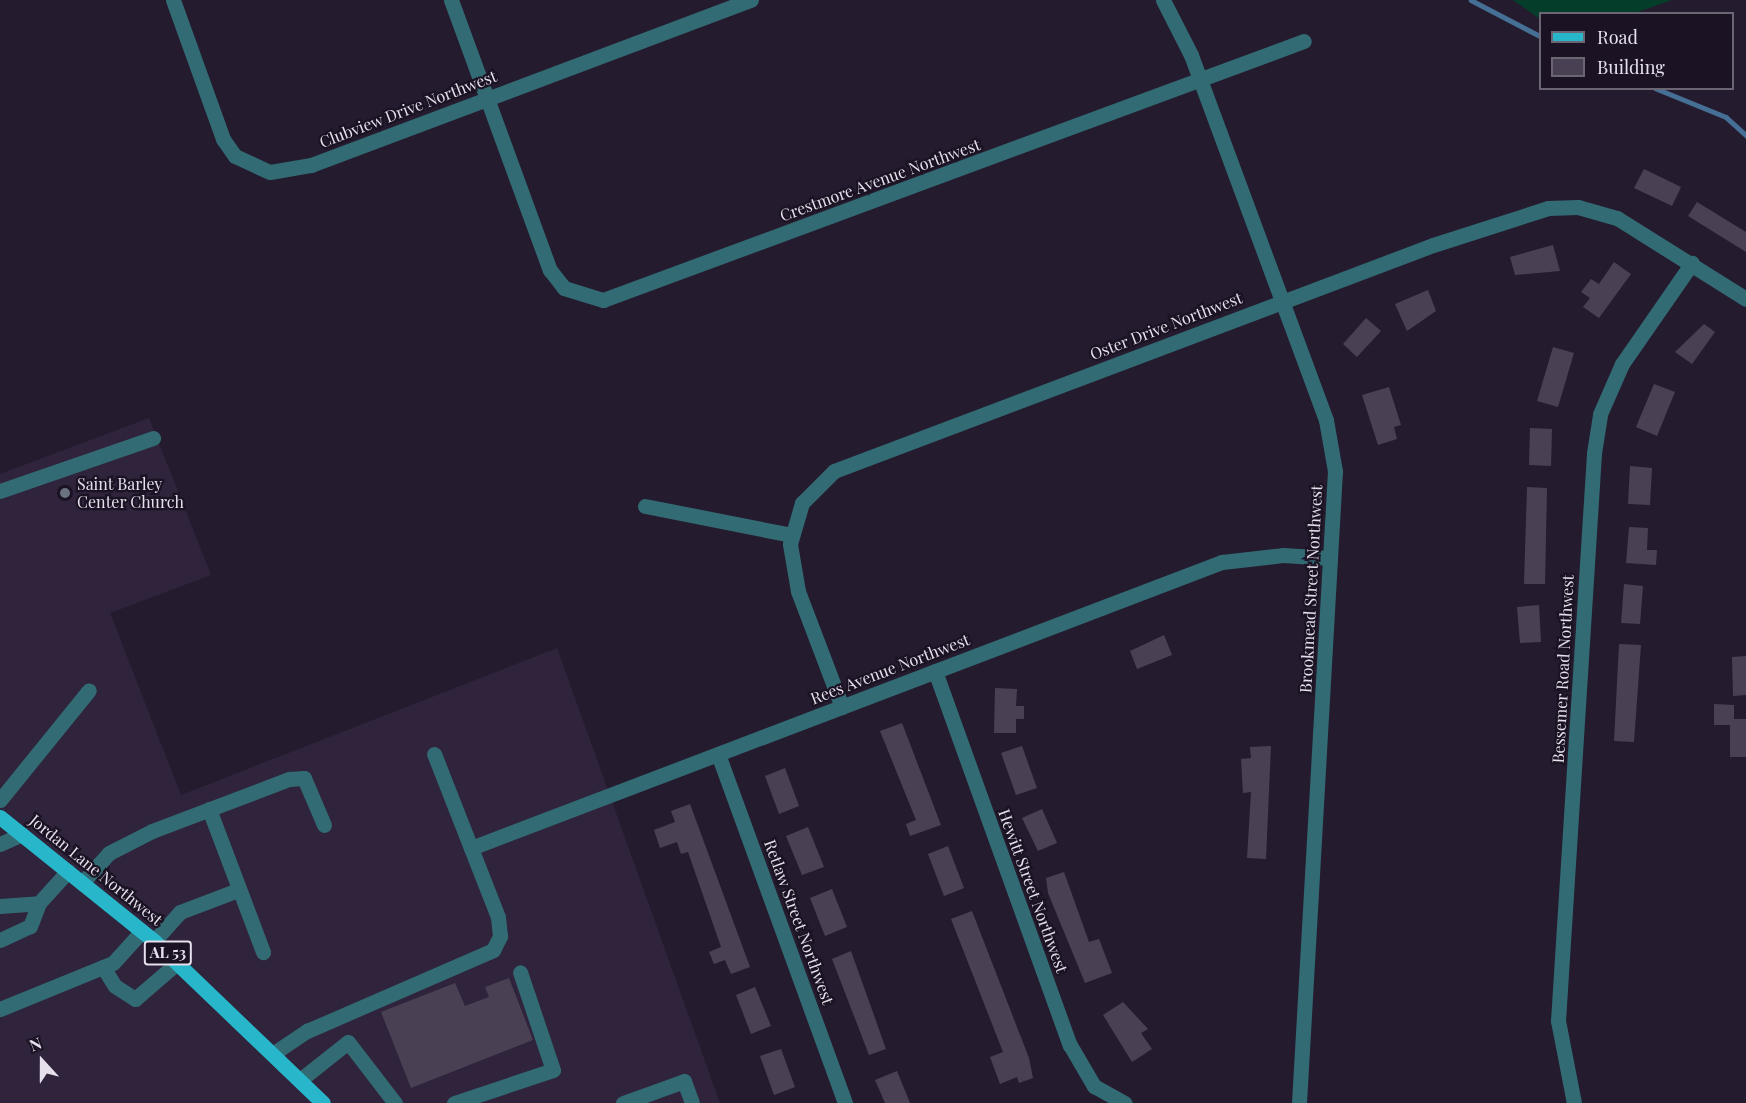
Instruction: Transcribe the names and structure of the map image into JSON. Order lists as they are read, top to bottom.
{
  "streets": {
    "main road": ["Jordan Lane Northwest", "AL 53"],
    "street": [
      "Clubview Drive Northwest",
      "Crestmore Avenue Northwest",
      "Oster Drive Northwest",
      "Brookmead Street Northwest",
      "Rees Avenue Northwest",
      "Bessemer Road Northwest",
      "Hewitt Street Northwest",
      "Retlaw Street Northwest"
    ]
  },
  "crossings": [
    ["Clubview Drive Northwest", "Crestmore Avenue Northwest"],
    ["Crestmore Avenue Northwest", "Brookmead Street Northwest"],
    ["Oster Drive Northwest", "Brookmead Street Northwest"],
    ["Oster Drive Northwest", "Rees Avenue Northwest"],
    ["Oster Drive Northwest", "Bessemer Road Northwest"],
    ["Brookmead Street Northwest", "Rees Avenue Northwest"],
    ["Rees Avenue Northwest", "Hewitt Street Northwest"],
    ["Rees Avenue Northwest", "Retlaw Street Northwest"]
  ],
  "places": ["Saint Barley Center Church"],
  "legend": ["Road", "Building"],
  "north": "top"
}
